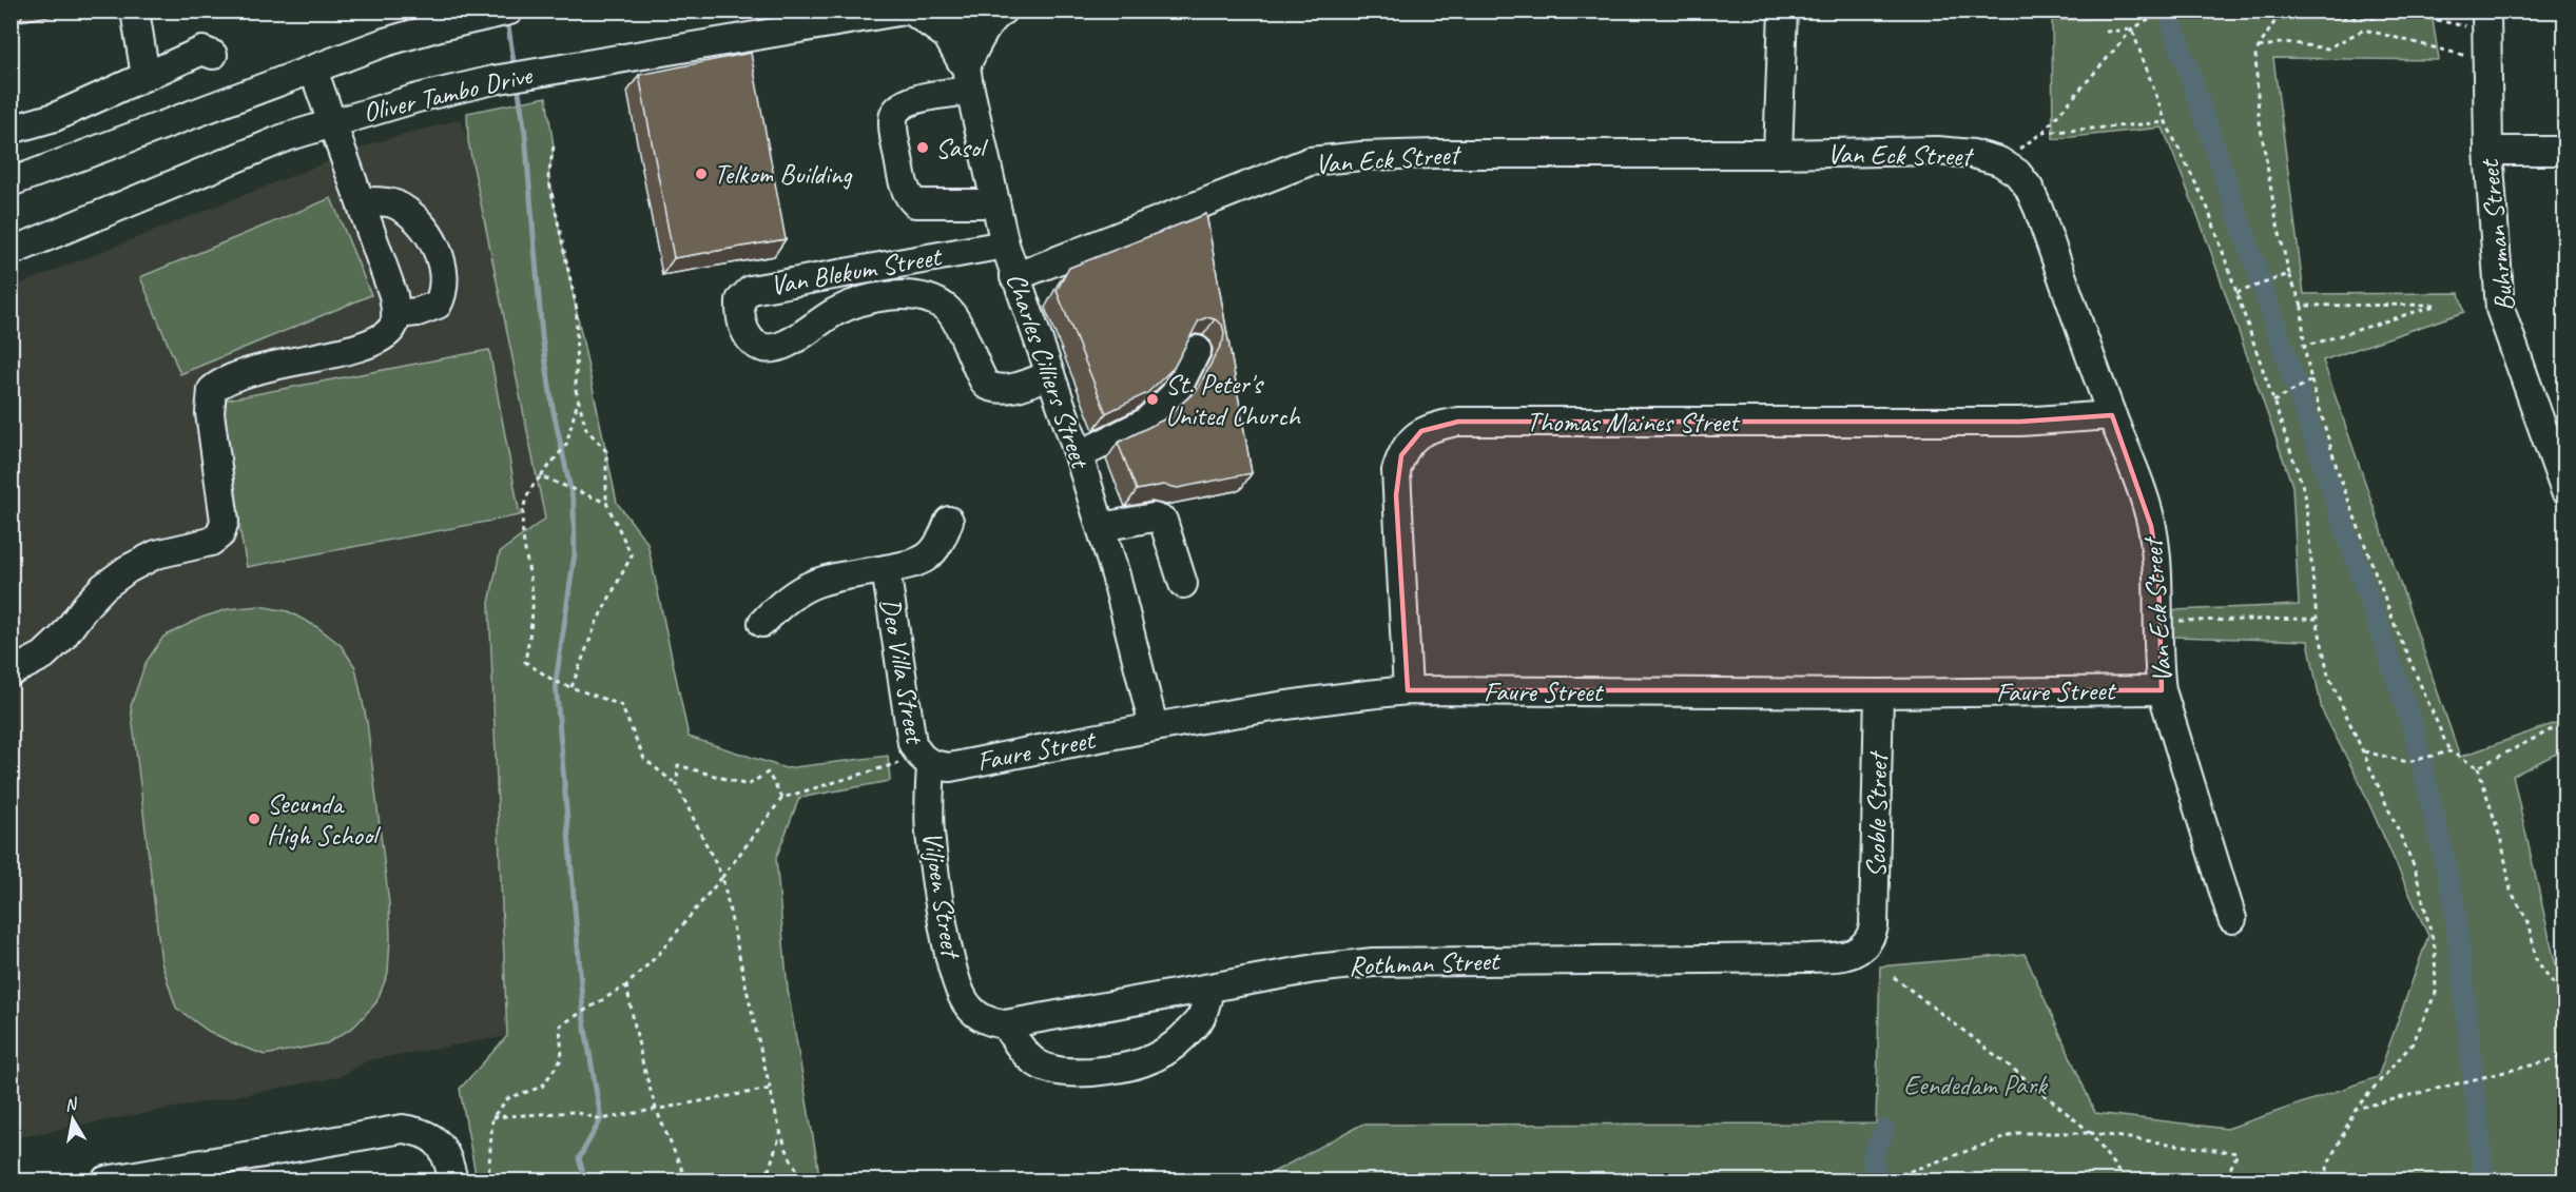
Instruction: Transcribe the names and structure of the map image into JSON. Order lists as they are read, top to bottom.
{
  "streets": {
    "street": [
      "Oliver Tambo Drive",
      "Van Eck Street",
      "Buhrman Street",
      "Van Blekum Street",
      "Charles Cilliers Street",
      "Thomas Maines Street",
      "Deo Villa Street",
      "Faure Street",
      "Scoble Street",
      "Viljoen Street",
      "Rothman Street"
    ]
  },
  "crossings": [
    ["Van Eck Street", "Charles Cilliers Street"],
    ["Van Eck Street", "Thomas Maines Street"],
    ["Van Eck Street", "Faure Street"],
    ["Van Blekum Street", "Charles Cilliers Street"],
    ["Charles Cilliers Street", "Faure Street"],
    ["Thomas Maines Street", "Faure Street"],
    ["Deo Villa Street", "Faure Street"],
    ["Deo Villa Street", "Viljoen Street"],
    ["Faure Street", "Scoble Street"],
    ["Faure Street", "Viljoen Street"],
    ["Scoble Street", "Rothman Street"],
    ["Viljoen Street", "Rothman Street"]
  ],
  "parks": ["Eendedam Park"],
  "places": [
    "Sasol",
    "Telkom Building",
    "St. Peter's United Church",
    "Secunda High School"
  ],
  "north": "top"
}
